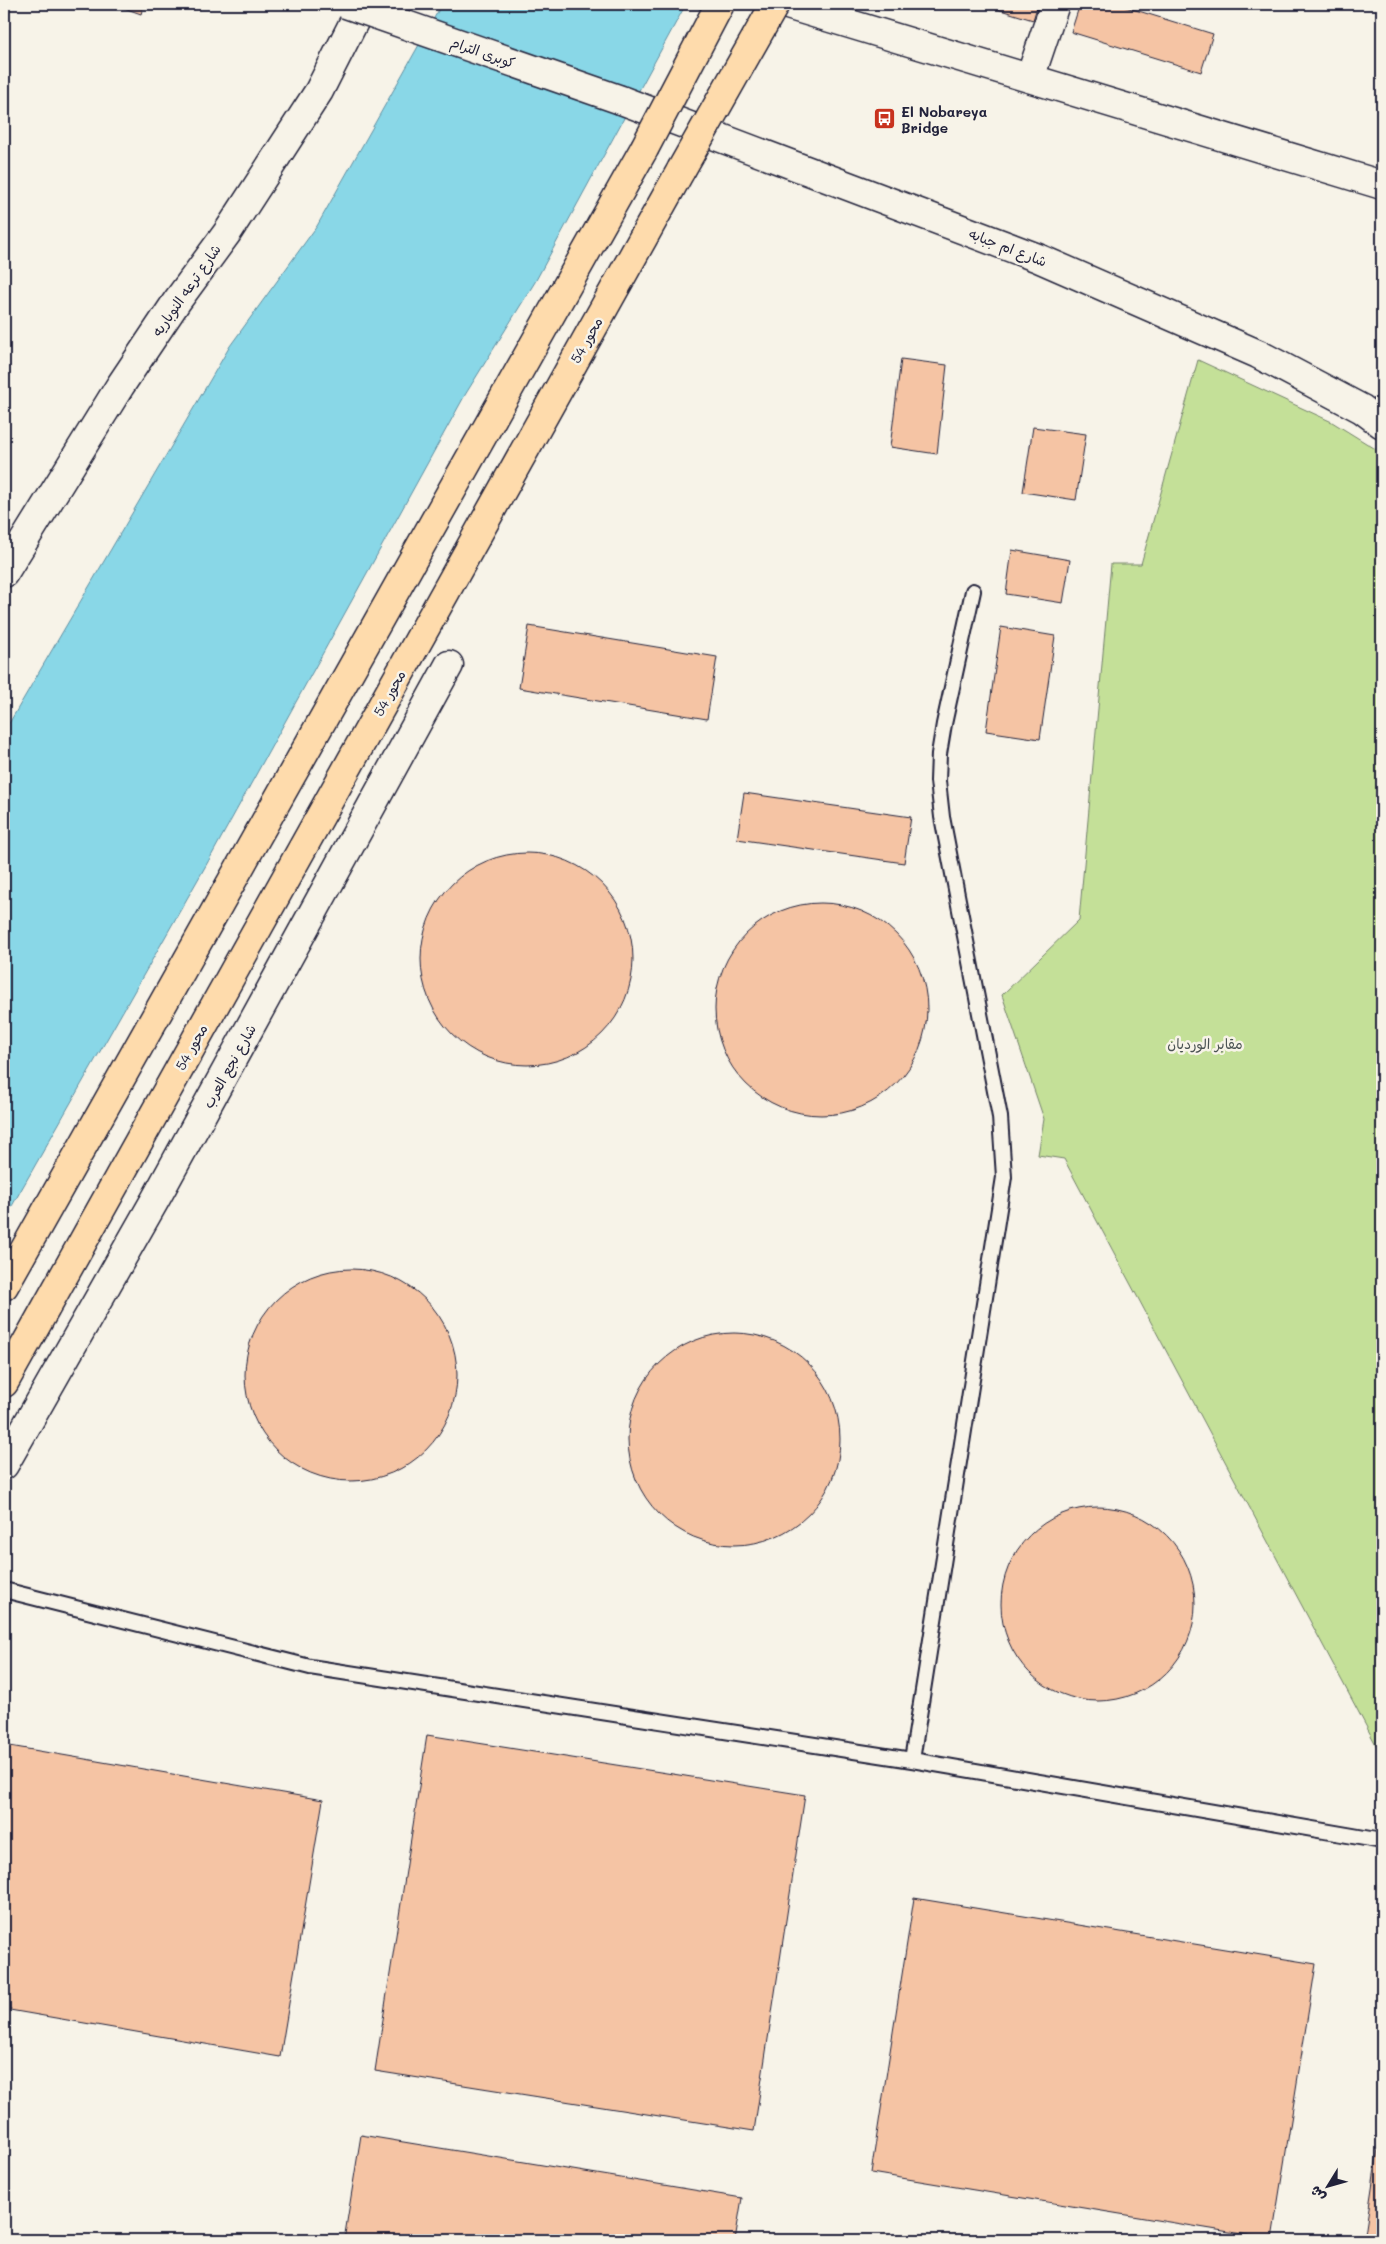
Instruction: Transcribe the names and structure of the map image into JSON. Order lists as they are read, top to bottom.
{
  "streets": {
    "highway": ["محور 54"],
    "street": [
      "كوبرى الترام",
      "شارع ام جبابه",
      "شارع ترعه النوباريه",
      "شارع نجع العرب"
    ]
  },
  "crossings": [
    ["كوبرى الترام", "شارع ام جبابه"]
  ],
  "parks": ["مقابر الورديان"],
  "places": {
    "bus stop": ["El Nobareya Bridge"]
  },
  "north": "bottom left"
}
